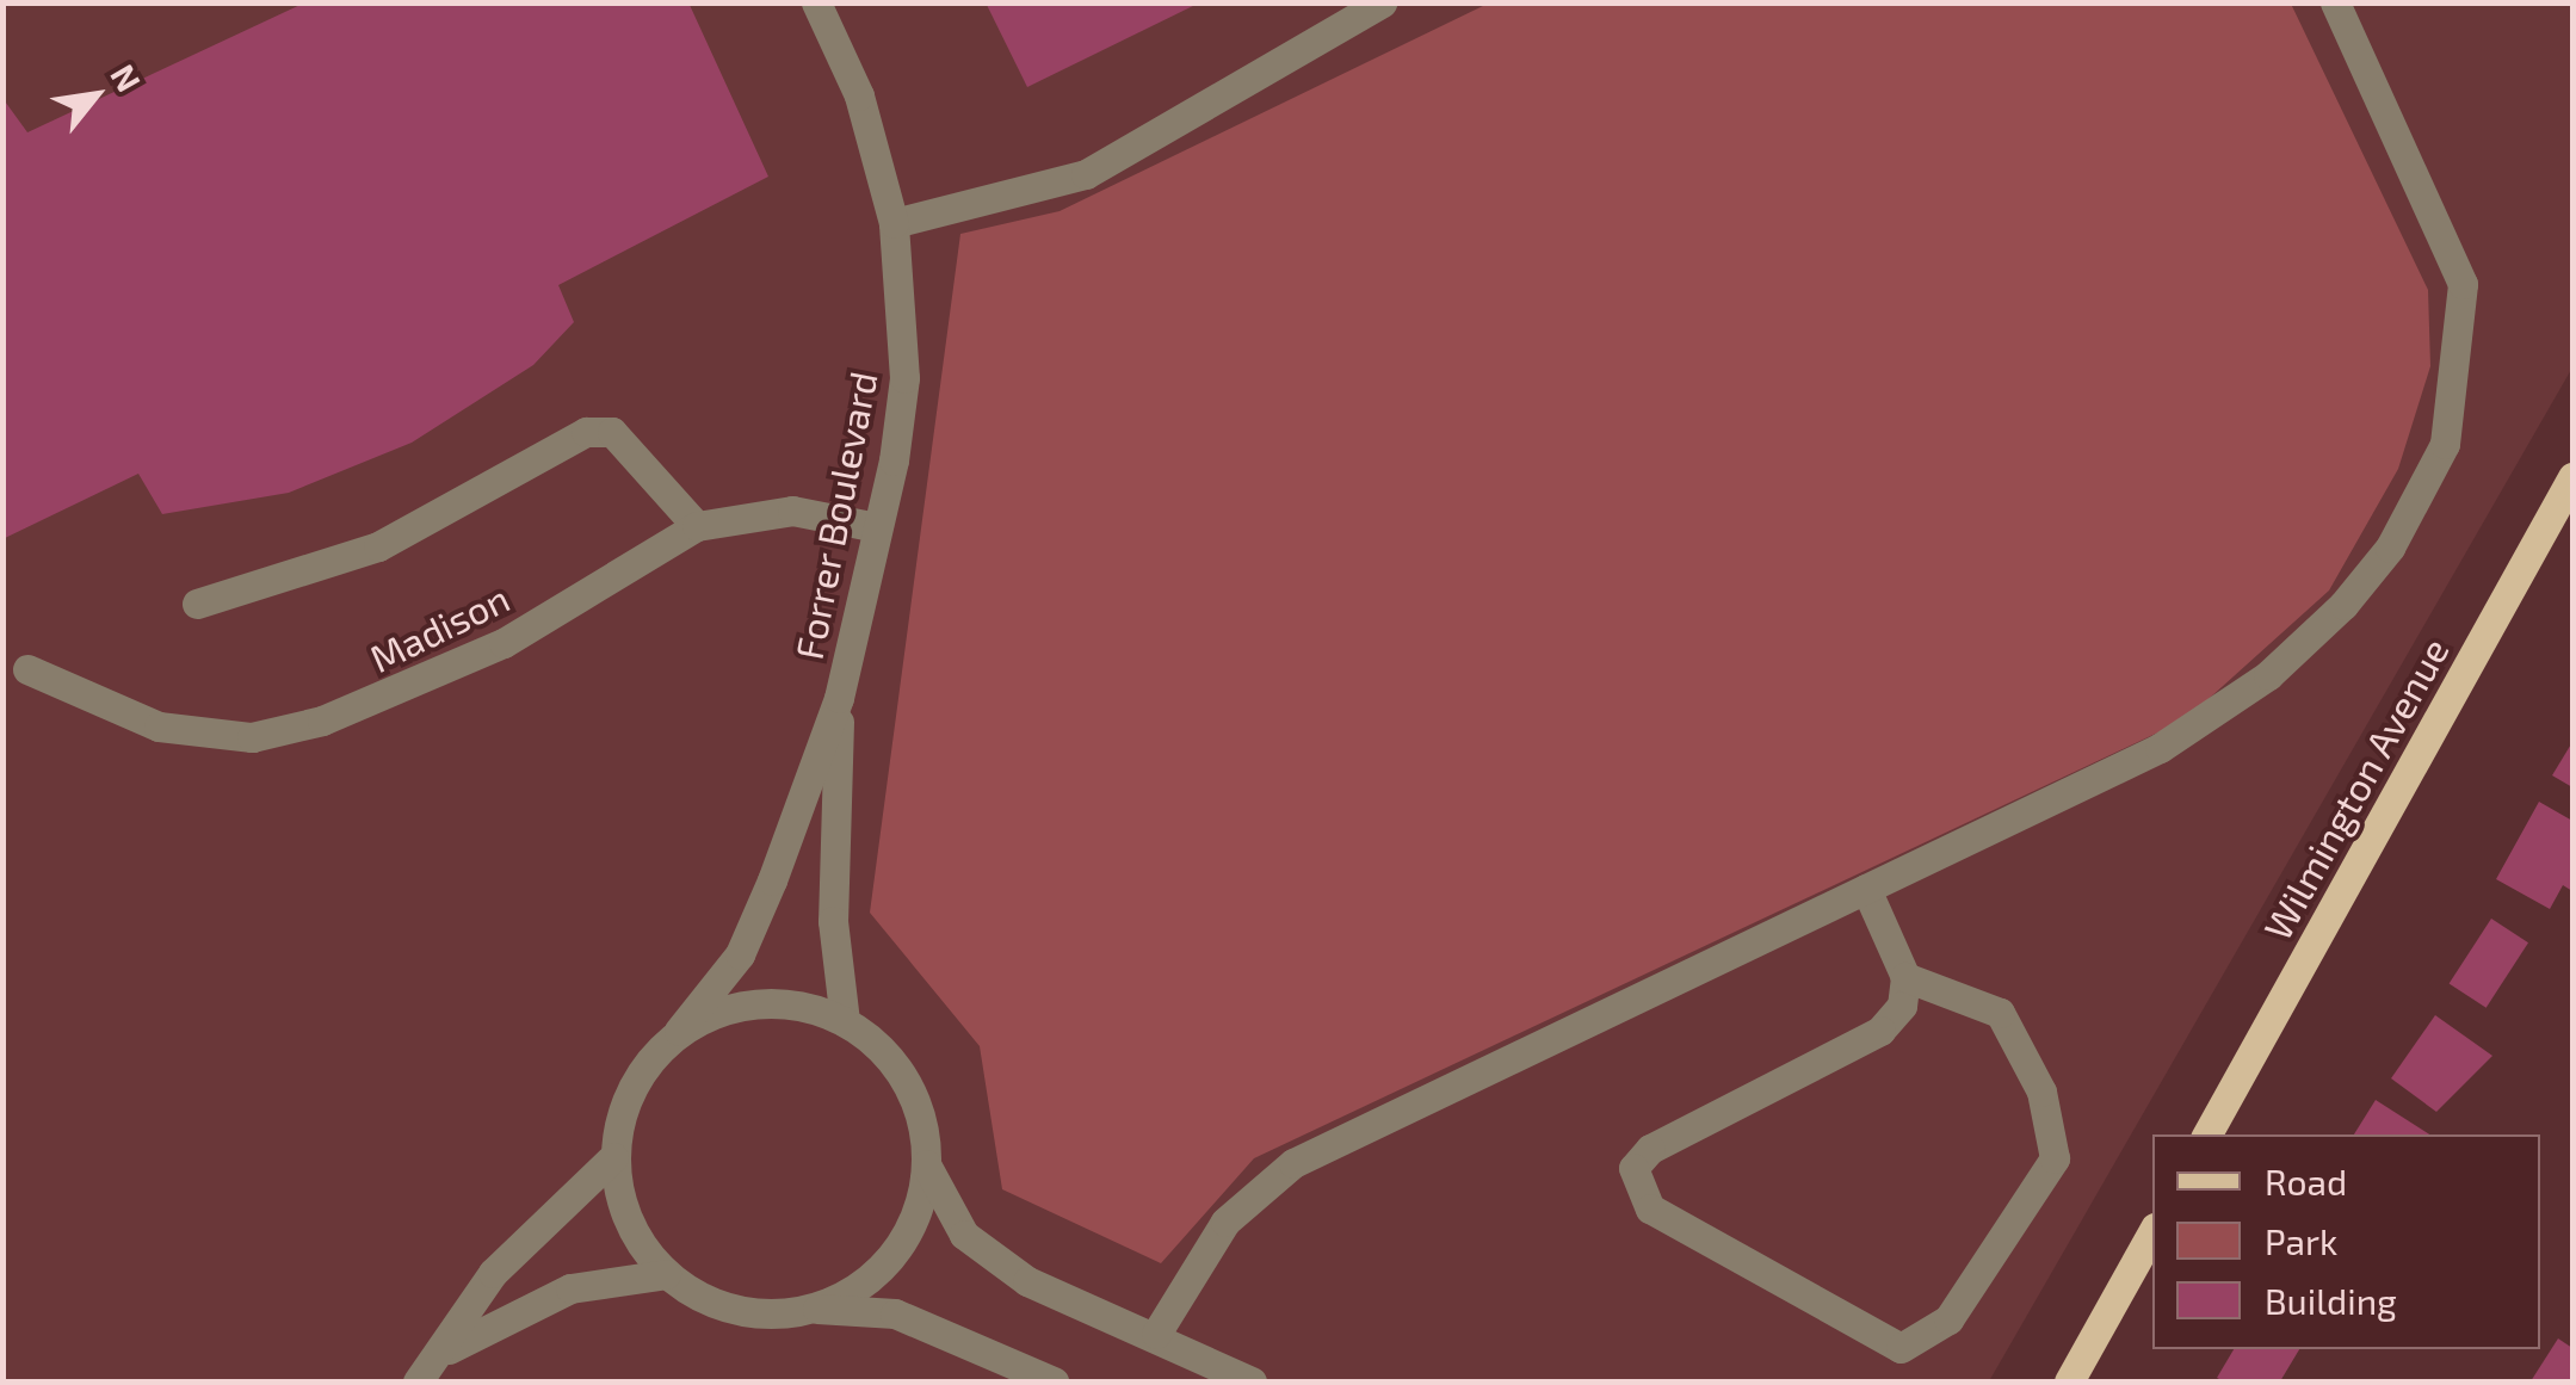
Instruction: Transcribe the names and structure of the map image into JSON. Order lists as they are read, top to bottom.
{
  "streets": {
    "main road": ["Wilmington Avenue"],
    "street": ["Forrer Boulevard", "Madison"]
  },
  "crossings": [
    ["Forrer Boulevard", "Madison"]
  ],
  "legend": ["Road", "Park", "Building"],
  "north": "top right"
}
